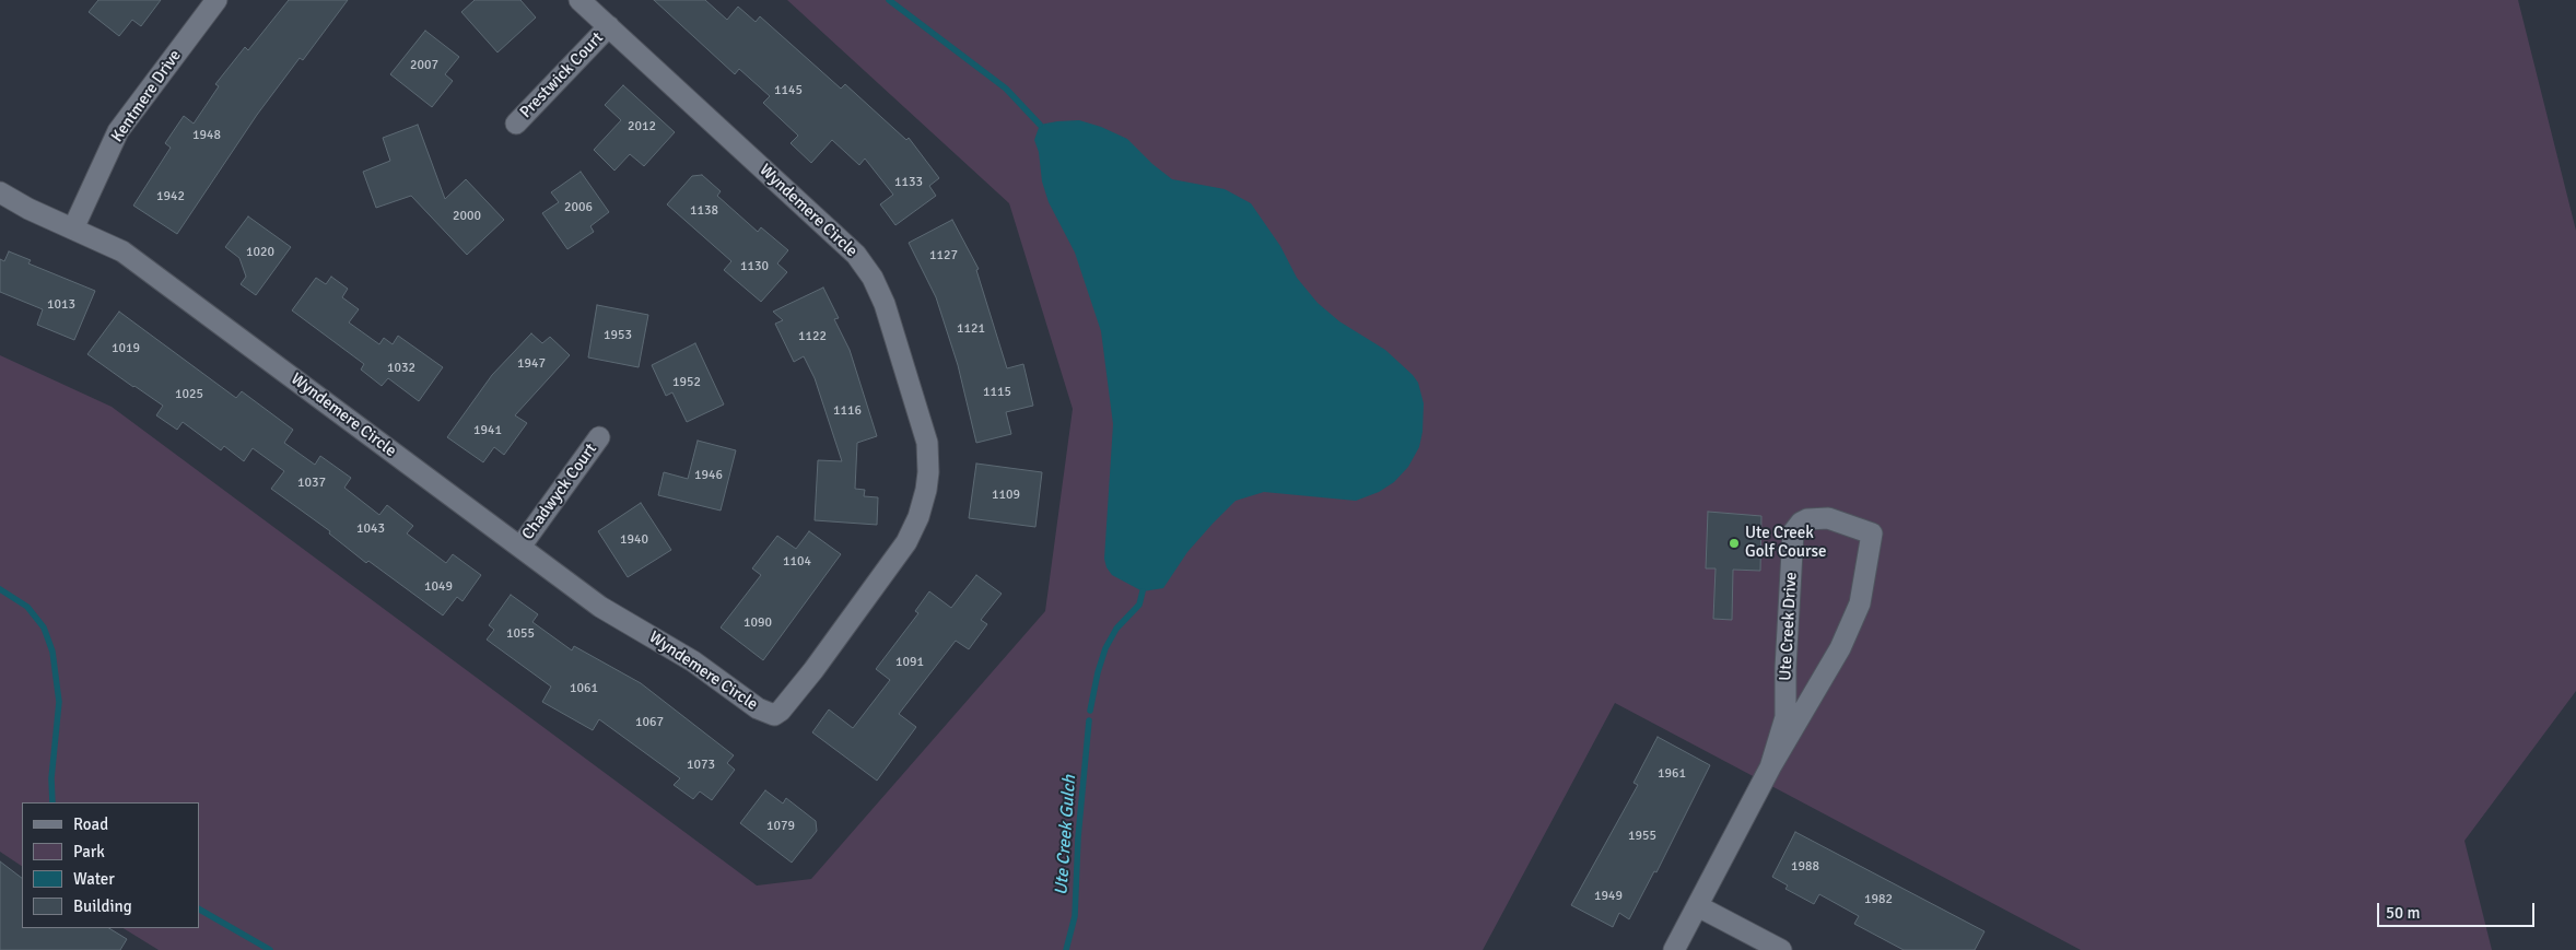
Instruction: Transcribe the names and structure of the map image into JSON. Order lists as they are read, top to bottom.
{
  "streets": {
    "street": [
      "Prestwick Court",
      "Kentmere Drive",
      "Wyndemere Circle",
      "Chadwyck Court",
      "Ute Creek Drive"
    ]
  },
  "crossings": [
    ["Prestwick Court", "Wyndemere Circle"],
    ["Kentmere Drive", "Wyndemere Circle"],
    ["Wyndemere Circle", "Chadwyck Court"]
  ],
  "water": ["Ute Creek Gulch"],
  "places": ["Ute Creek Golf Course"],
  "house_numbers": [
    "2007",
    "1145",
    "2012",
    "1948",
    "1133",
    "1942",
    "2006",
    "1138",
    "2000",
    "1020",
    "1127",
    "1130",
    "1013",
    "1121",
    "1953",
    "1122",
    "1019",
    "1947",
    "1032",
    "1952",
    "1115",
    "1025",
    "1116",
    "1941",
    "1946",
    "1037",
    "1109",
    "1043",
    "1940",
    "1104",
    "1049",
    "1090",
    "1055",
    "1091",
    "1061",
    "1067",
    "1073",
    "1961",
    "1079",
    "1955",
    "1988",
    "1949",
    "1982"
  ],
  "legend": [
    "Road",
    "Park",
    "Water",
    "Building"
  ],
  "scale_bar": "50 m"
}
